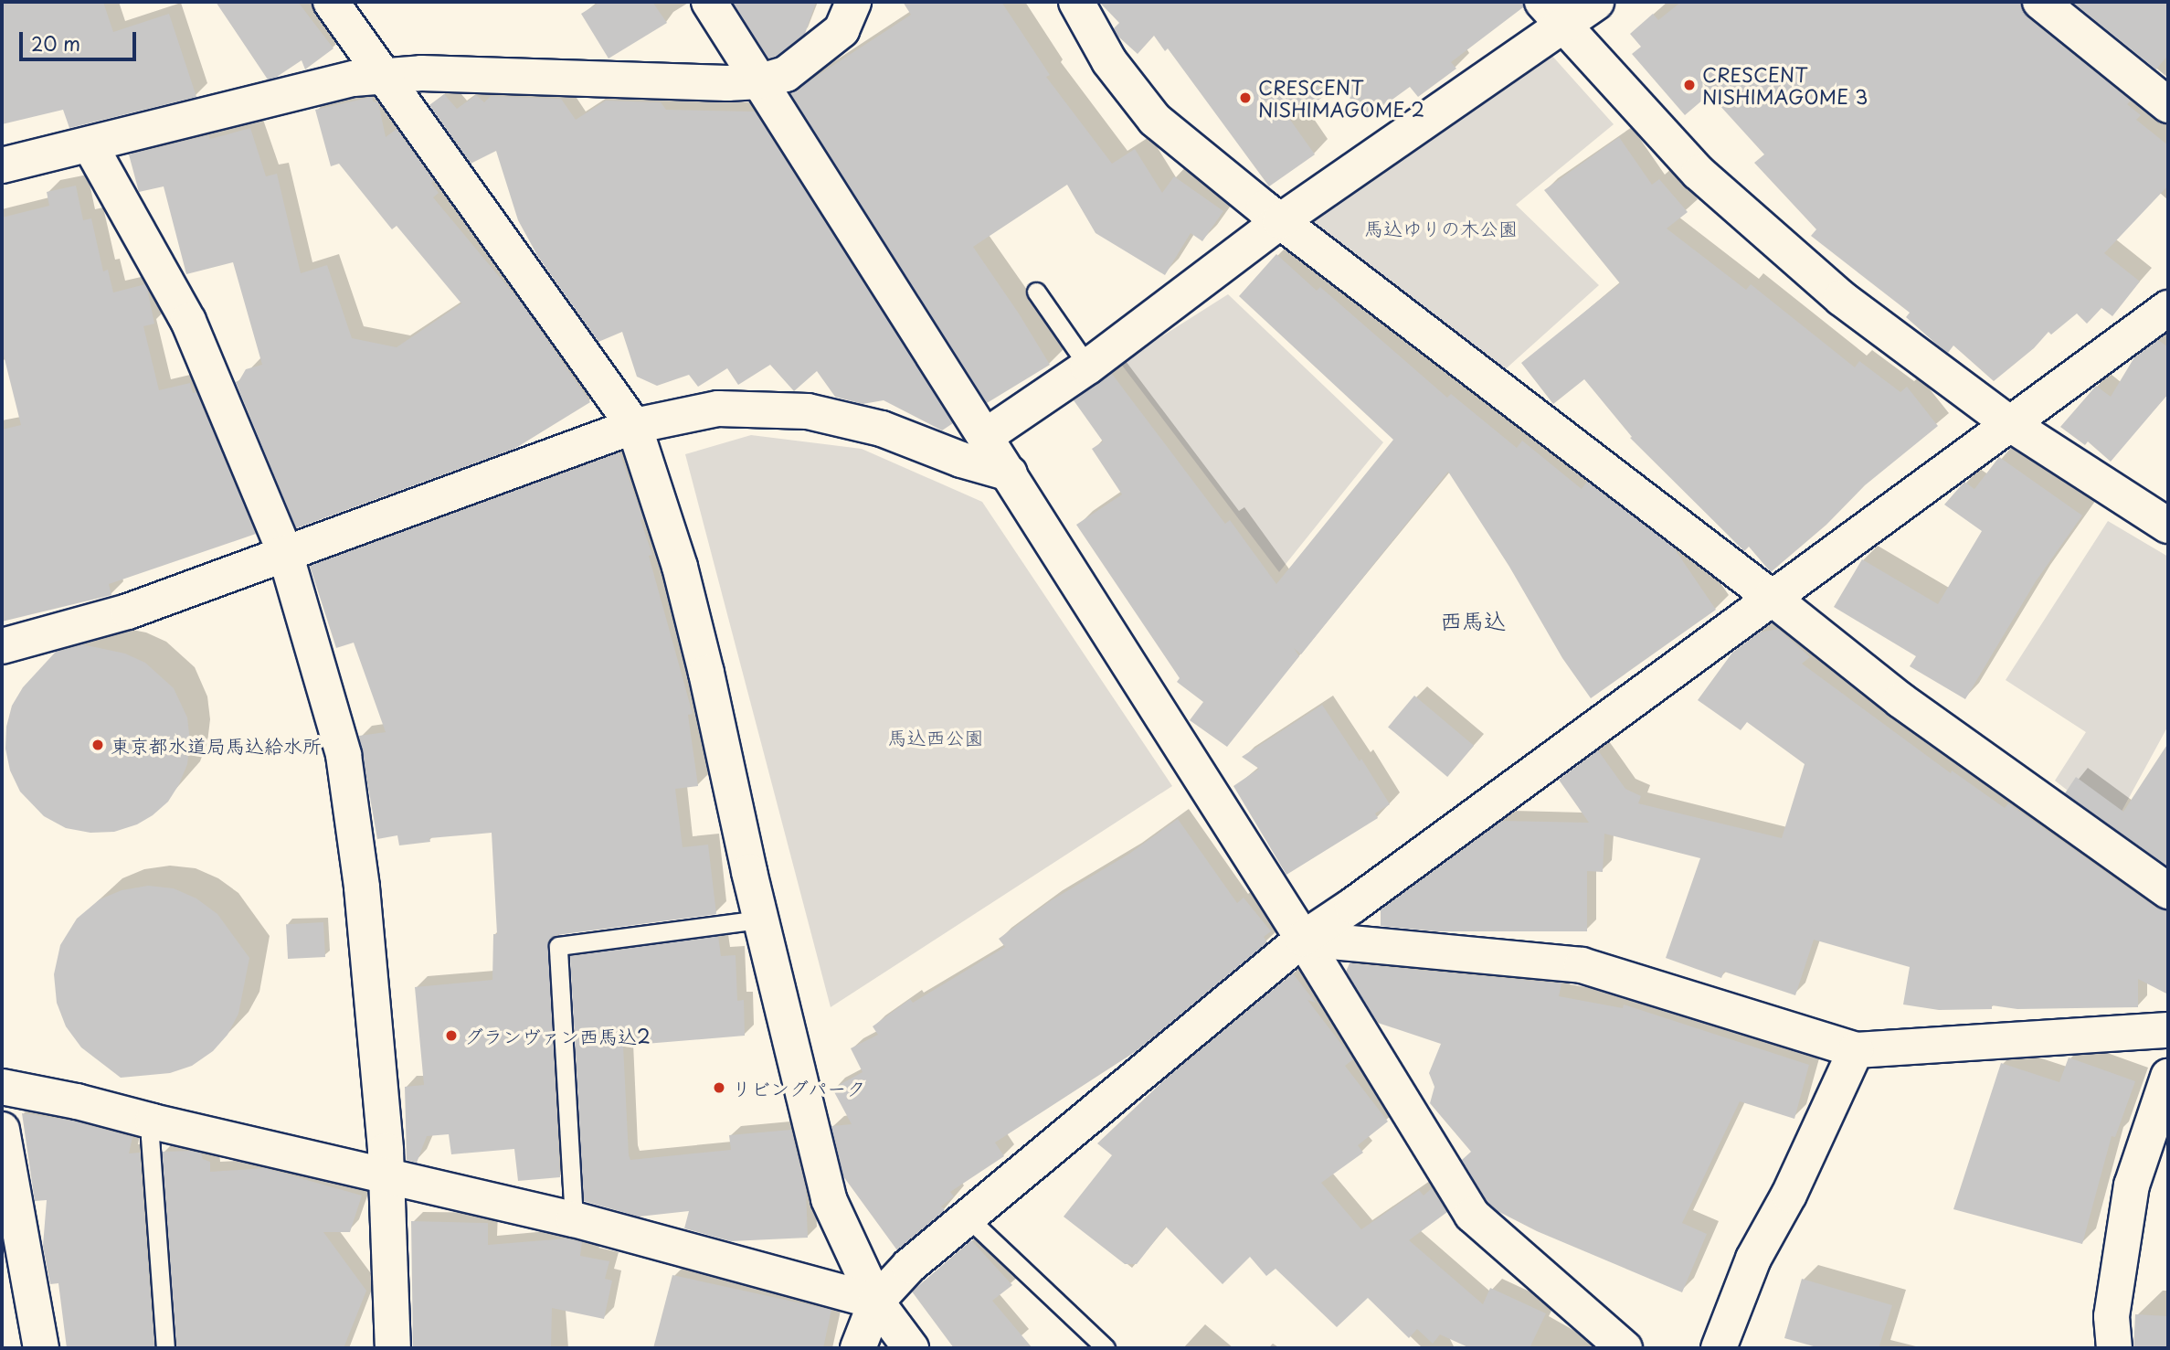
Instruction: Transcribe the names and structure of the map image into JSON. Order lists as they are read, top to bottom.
{
  "districts": ["西馬込"],
  "parks": ["馬込ゆりの木公園", "馬込西公園"],
  "places": [
    "CRESCENT NISHIMAGOME 3",
    "CRESCENT NISHIMAGOME 2",
    "東京都水道局馬込給水所",
    "グランヴァン西馬込2",
    "リビングパーク"
  ],
  "scale_bar": "20 m"
}
